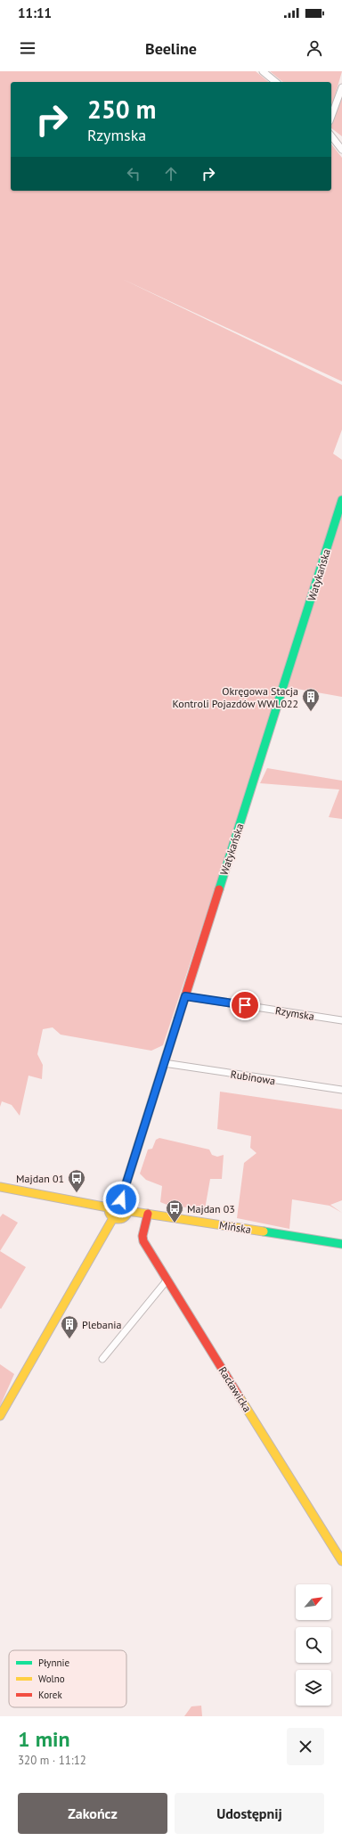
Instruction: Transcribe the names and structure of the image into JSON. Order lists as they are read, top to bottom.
{
  "streets": {
    "street": [
      "Watykańska",
      "Rzymska",
      "Rubinowa",
      "Mińska",
      "Racławicka"
    ]
  },
  "crossings": [
    ["Watykańska", "Rzymska"],
    ["Watykańska", "Rubinowa"],
    ["Watykańska", "Mińska"],
    ["Mińska", "Racławicka"]
  ],
  "places": {
    "building": ["Okręgowa Stacja Kontroli Pojazdów WWL022", "Plebania"],
    "bus stop": ["Majdan 01", "Majdan 03"]
  },
  "legend": ["Płynnie", "Wolno", "Korek"],
  "north": "top right",
  "page": {
    "status": "11:11",
    "header": "Beeline",
    "turn": ["250 m", "Rzymska"],
    "heading": ["1 min", "320 m · 11:12"],
    "buttons": ["Zakończ", "Udostępnij"]
  }
}
